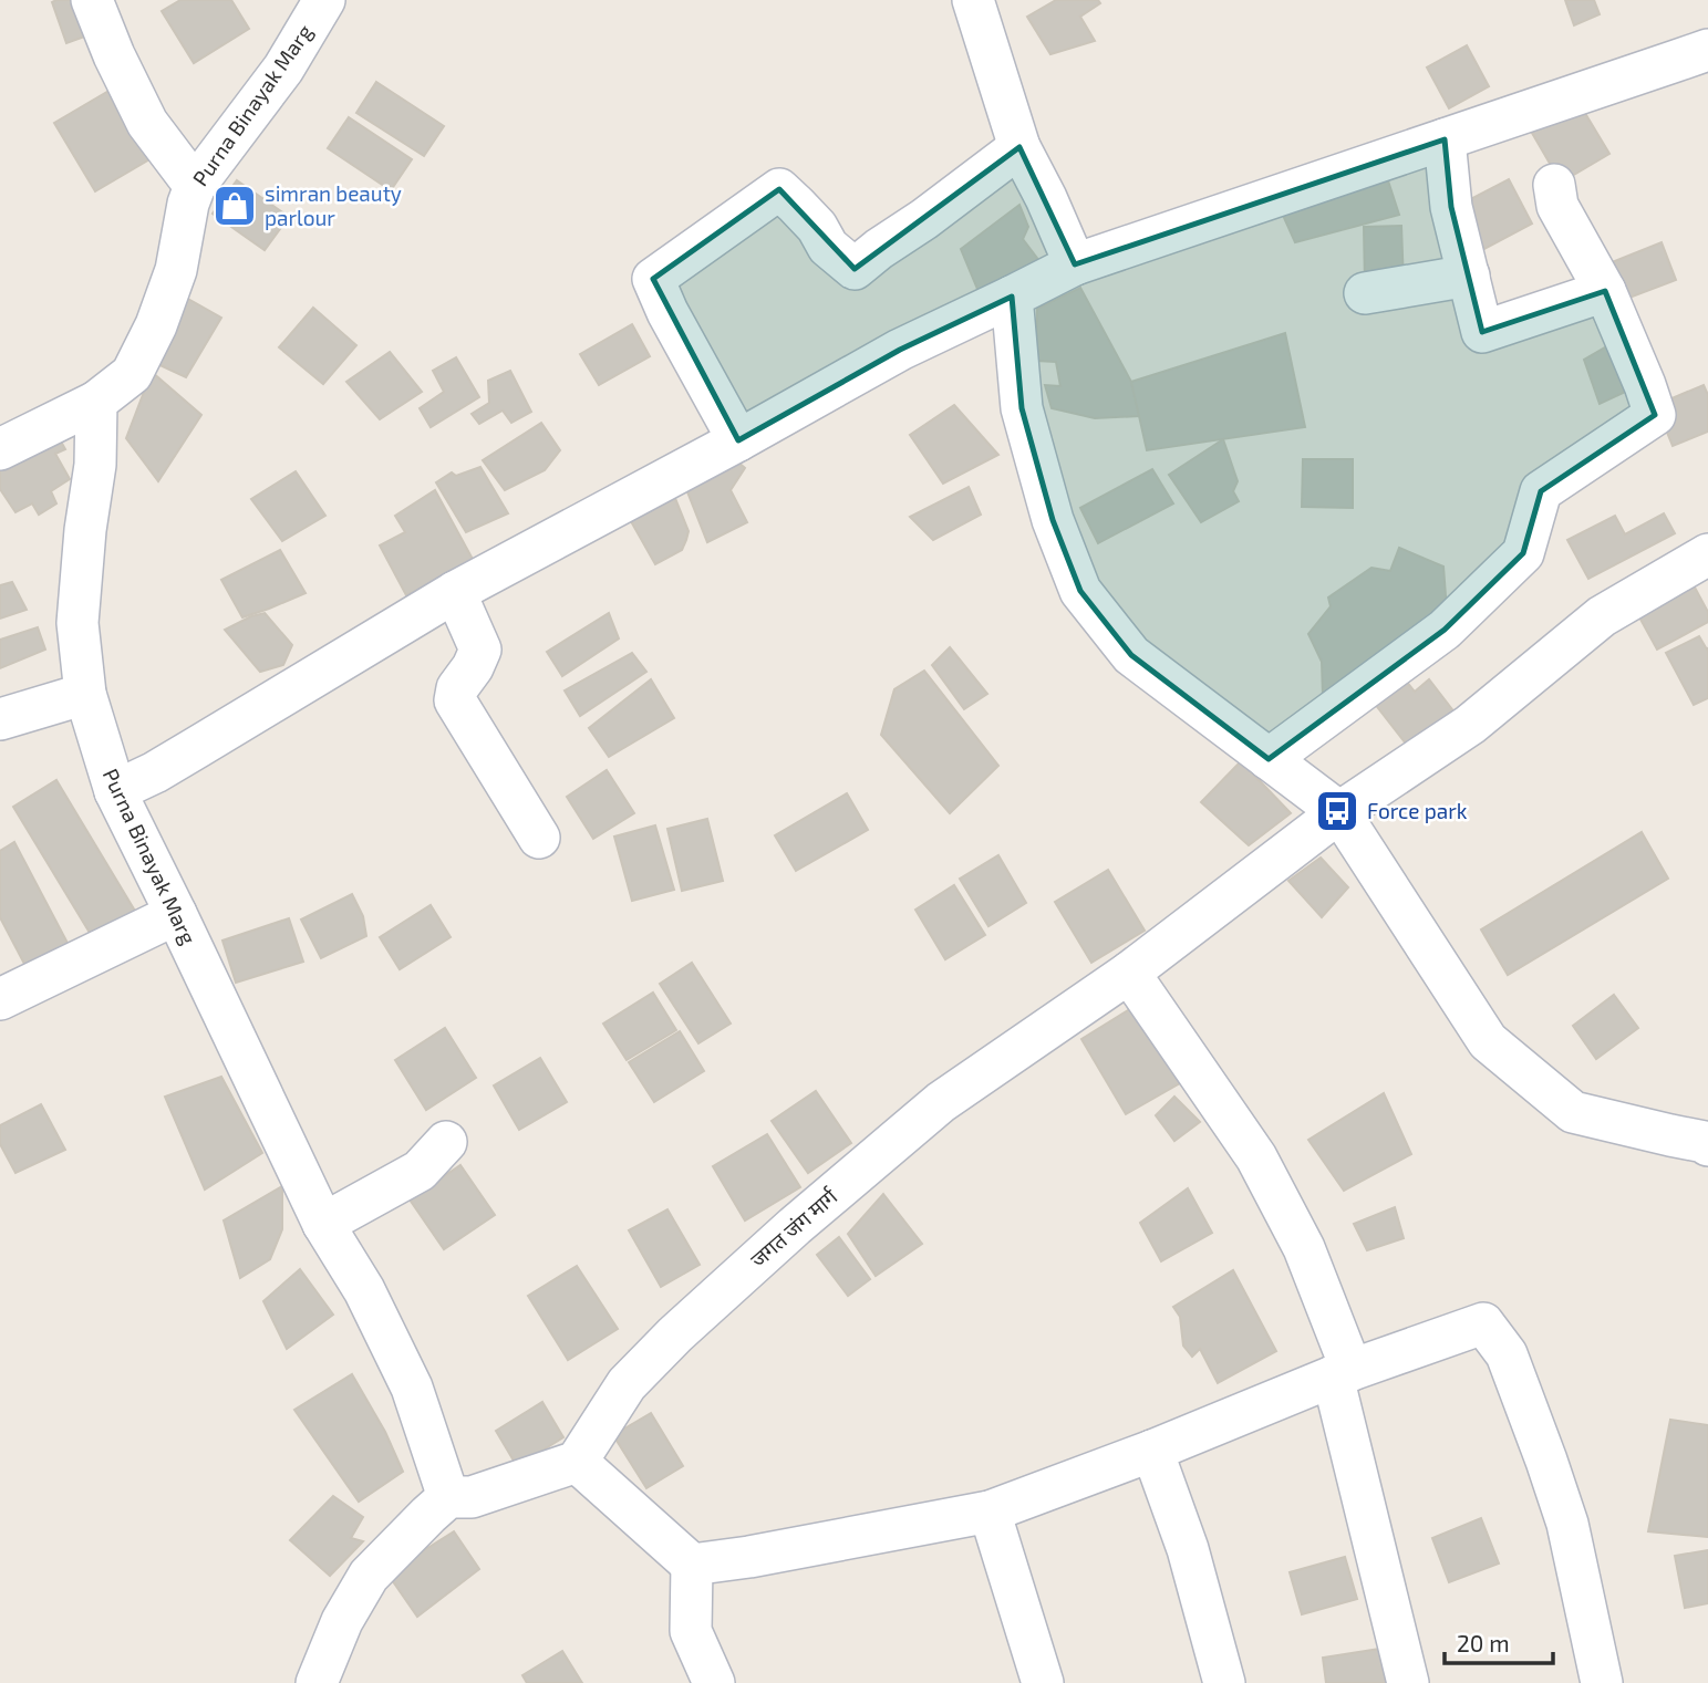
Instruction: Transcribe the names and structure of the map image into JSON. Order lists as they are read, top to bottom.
{
  "streets": {
    "street": ["Purna Binayak Marg", "जगत जंग मार्ग"]
  },
  "places": {
    "shop": ["simran beauty parlour"],
    "bus stop": ["Force park"]
  },
  "scale_bar": "20 m"
}
